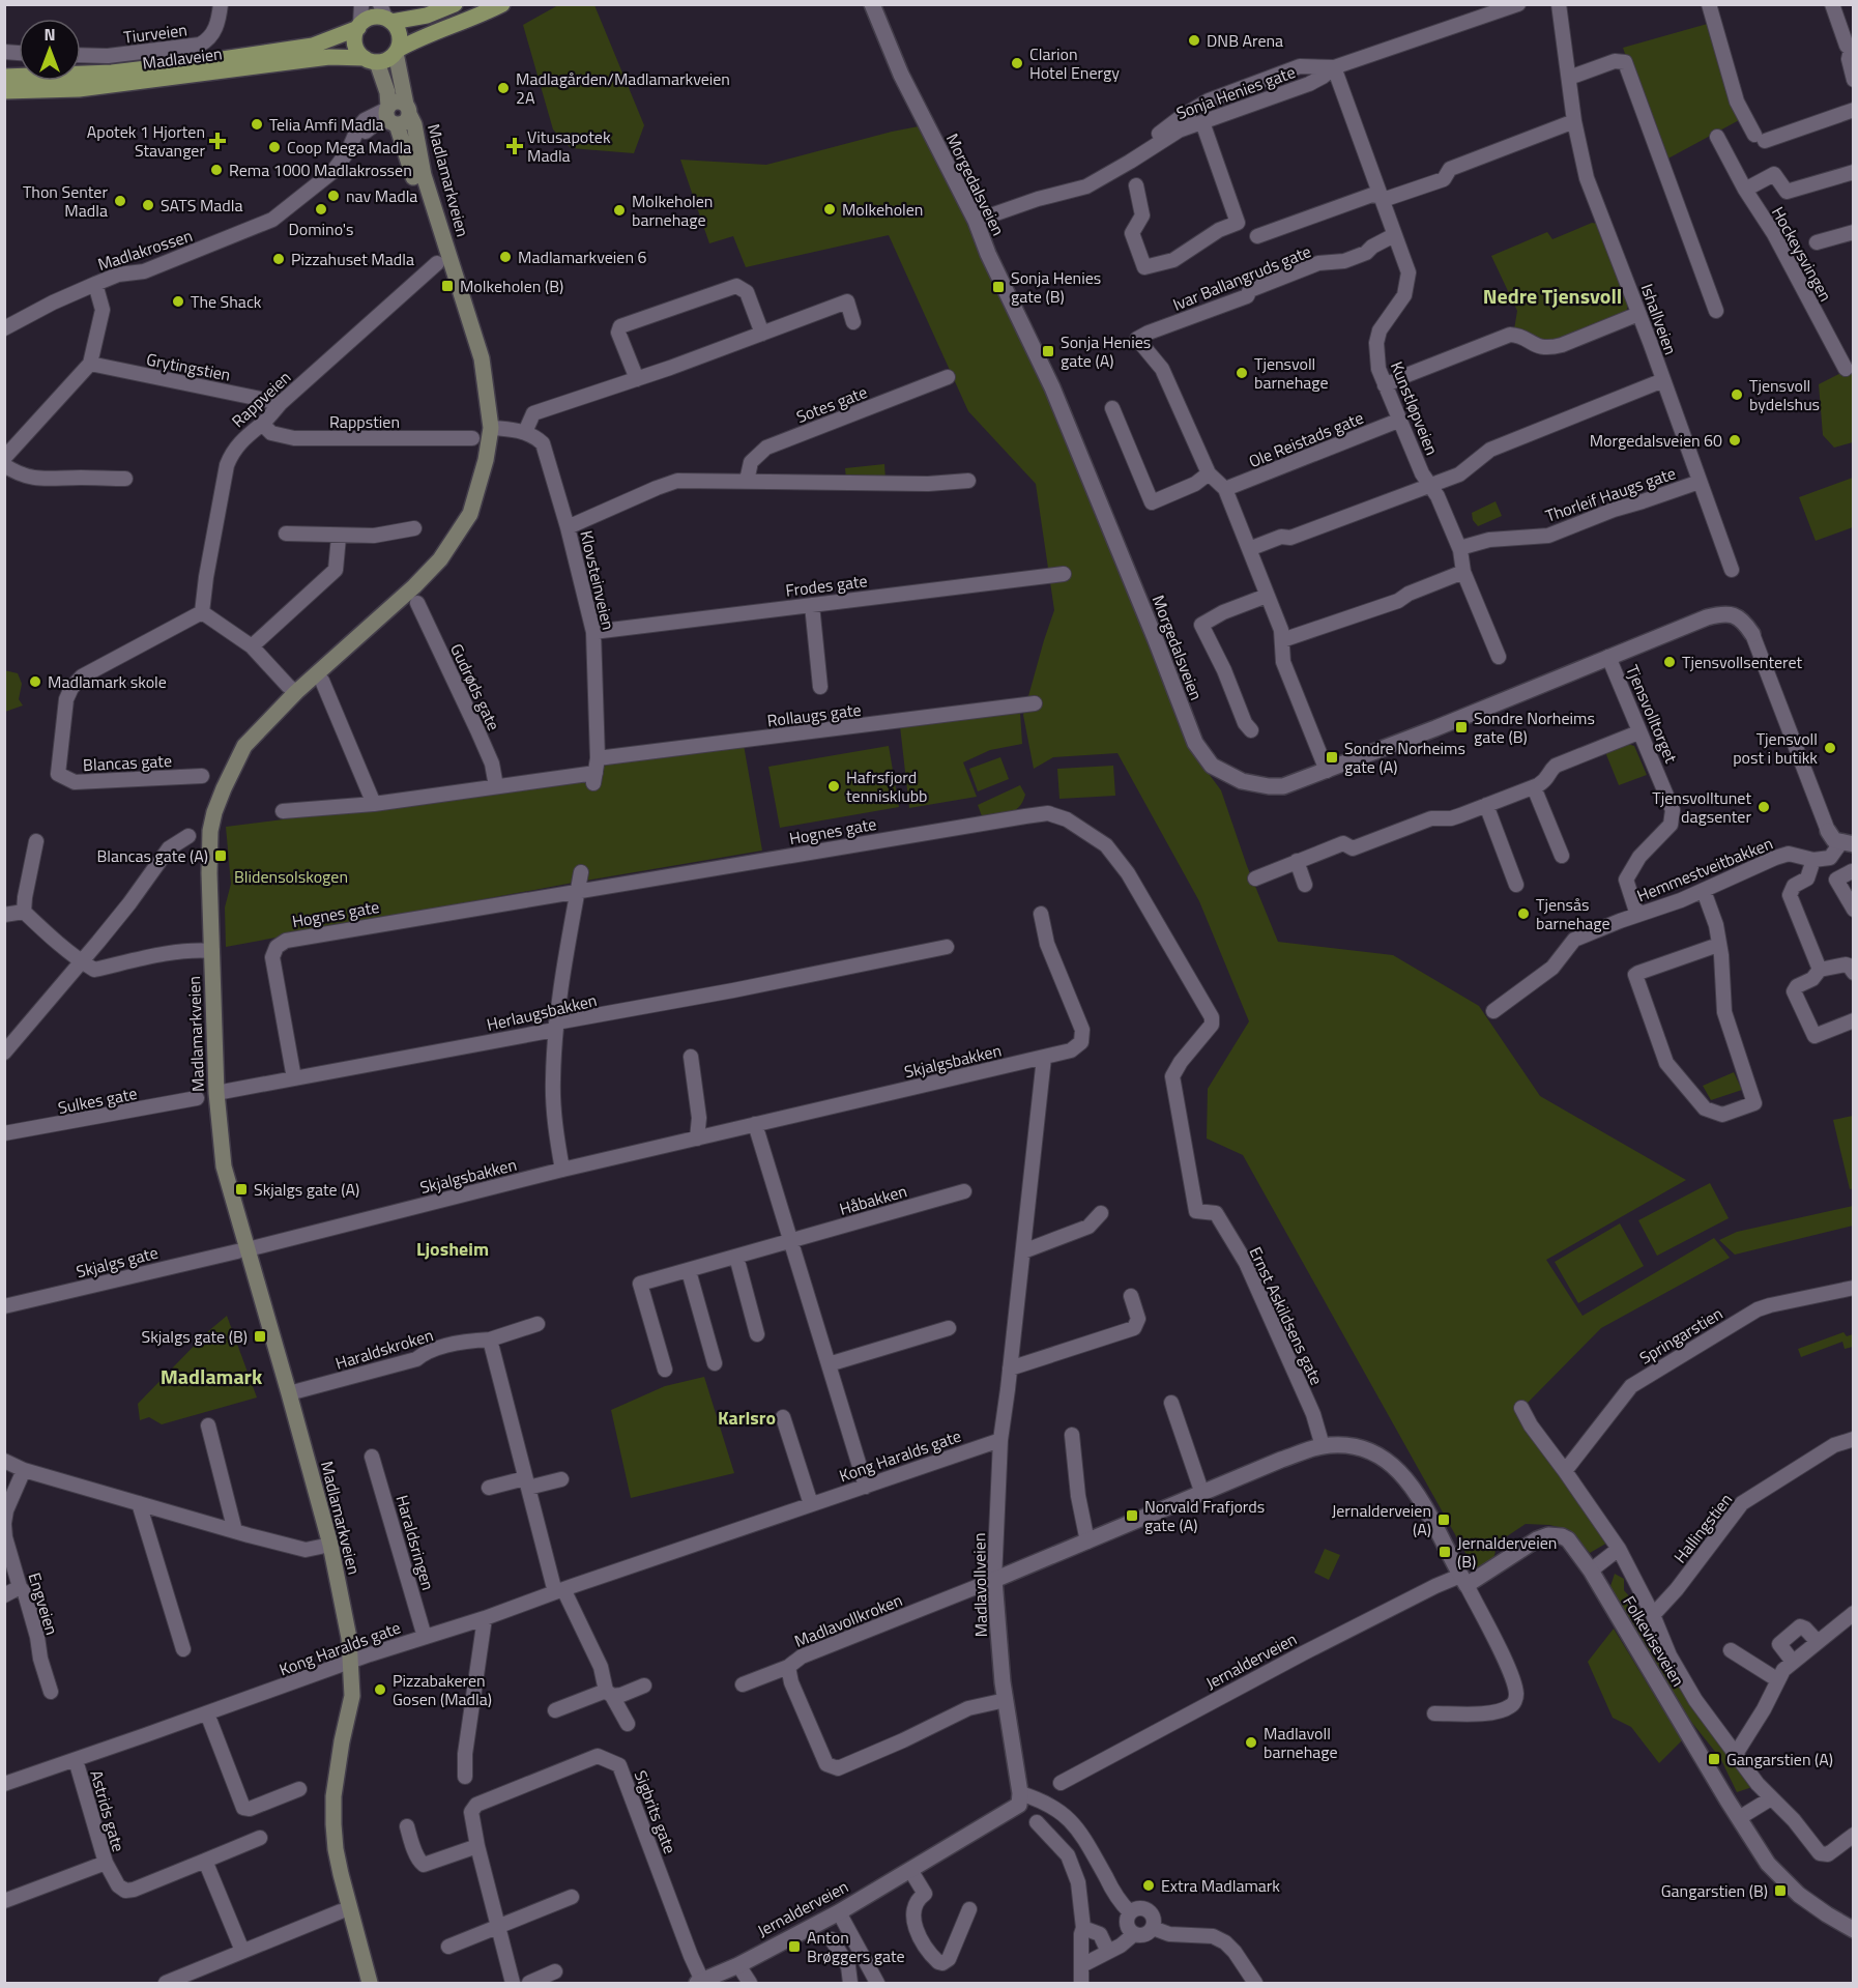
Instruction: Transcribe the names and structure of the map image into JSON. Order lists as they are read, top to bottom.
{
  "streets": {
    "main road": ["Madlaveien", "Madlamarkveien"],
    "street": [
      "Tiurveien",
      "Sonja Henies gate",
      "Morgedalsveien",
      "Madlakrossen",
      "Hockeysvingen",
      "Ivar Ballangruds gate",
      "Ishallveien",
      "Grytingstien",
      "Rappveien",
      "Sotes gate",
      "Kunstløpveien",
      "Rappstien",
      "Ole Reistads gate",
      "Thorleif Haugs gate",
      "Klovsteinveien",
      "Frodes gate",
      "Gudrøds gate",
      "Tjensvolltorget",
      "Rollaugs gate",
      "Blancas gate",
      "Hognes gate",
      "Hemmestveitbakken",
      "Herlaugsbakken",
      "Skjalgsbakken",
      "Sulkes gate",
      "Håbakken",
      "Skjalgs gate",
      "Ernst Askildsens gate",
      "Springarstien",
      "Haraldskroken",
      "Kong Haralds gate",
      "Hallingstien",
      "Haraldsringen",
      "Madlavollveien",
      "Engveien",
      "Madlavollkroken",
      "Folkeviseveien",
      "Jernalderveien",
      "Astrids gate",
      "Sigbrits gate"
    ]
  },
  "crossings": [
    ["Madlaveien", "Madlamarkveien"],
    ["Sonja Henies gate", "Morgedalsveien"],
    ["Sonja Henies gate", "Kunstløpveien"],
    ["Madlamarkveien", "Madlakrossen"],
    ["Madlamarkveien", "Rappveien"],
    ["Madlamarkveien", "Herlaugsbakken"],
    ["Madlamarkveien", "Skjalgsbakken"],
    ["Madlamarkveien", "Skjalgs gate"],
    ["Madlamarkveien", "Haraldskroken"],
    ["Madlamarkveien", "Kong Haralds gate"],
    ["Morgedalsveien", "Tjensvolltorget"],
    ["Ivar Ballangruds gate", "Kunstløpveien"],
    ["Ishallveien", "Thorleif Haugs gate"],
    ["Grytingstien", "Rappveien"],
    ["Rappveien", "Rappstien"],
    ["Rappveien", "Blancas gate"],
    ["Kunstløpveien", "Ole Reistads gate"],
    ["Kunstløpveien", "Thorleif Haugs gate"],
    ["Klovsteinveien", "Frodes gate"],
    ["Klovsteinveien", "Rollaugs gate"],
    ["Gudrøds gate", "Rollaugs gate"],
    ["Tjensvolltorget", "Hemmestveitbakken"],
    ["Hognes gate", "Herlaugsbakken"],
    ["Hognes gate", "Ernst Askildsens gate"],
    ["Skjalgsbakken", "Skjalgs gate"],
    ["Skjalgsbakken", "Madlavollveien"],
    ["Kong Haralds gate", "Haraldsringen"],
    ["Kong Haralds gate", "Madlavollveien"],
    ["Kong Haralds gate", "Astrids gate"],
    ["Madlavollveien", "Madlavollkroken"],
    ["Madlavollveien", "Jernalderveien"],
    ["Folkeviseveien", "Jernalderveien"],
    ["Jernalderveien", "Sigbrits gate"]
  ],
  "districts": [
    "Nedre Tjensvoll",
    "Ljosheim",
    "Madlamark",
    "Karlsro"
  ],
  "parks": ["Blidensolskogen"],
  "places": {
    "other": [
      "DNB Arena",
      "Clarion Hotel Energy",
      "Madlagården/Madlamarkveien 2A",
      "Telia Amfi Madla",
      "Coop Mega Madla",
      "Rema 1000 Madlakrossen",
      "nav Madla",
      "Thon Senter Madla",
      "SATS Madla",
      "Domino's",
      "Molkeholen",
      "Molkeholen barnehage",
      "Madlamarkveien 6",
      "Pizzahuset Madla",
      "The Shack",
      "Tjensvoll barnehage",
      "Tjensvoll bydelshus",
      "Morgedalsveien 60",
      "Tjensvollsenteret",
      "Madlamark skole",
      "Tjensvoll post i butikk",
      "Hafrsfjord tennisklubb",
      "Tjensvolltunet dagsenter",
      "Tjensås barnehage",
      "Pizzabakeren Gosen (Madla)",
      "Madlavoll barnehage",
      "Extra Madlamark"
    ],
    "health": ["Apotek 1 Hjorten Stavanger", "Vitusapotek Madla"],
    "transit": [
      "Molkeholen (B)",
      "Sonja Henies gate (B)",
      "Sonja Henies gate (A)",
      "Sondre Norheims gate (B)",
      "Sondre Norheims gate (A)",
      "Blancas gate (A)",
      "Skjalgs gate (A)",
      "Skjalgs gate (B)",
      "Norvald Frafjords gate (A)",
      "Jernalderveien (A)",
      "Jernalderveien (B)",
      "Gangarstien (A)",
      "Gangarstien (B)",
      "Anton Brøggers gate"
    ]
  },
  "north": "top"
}
